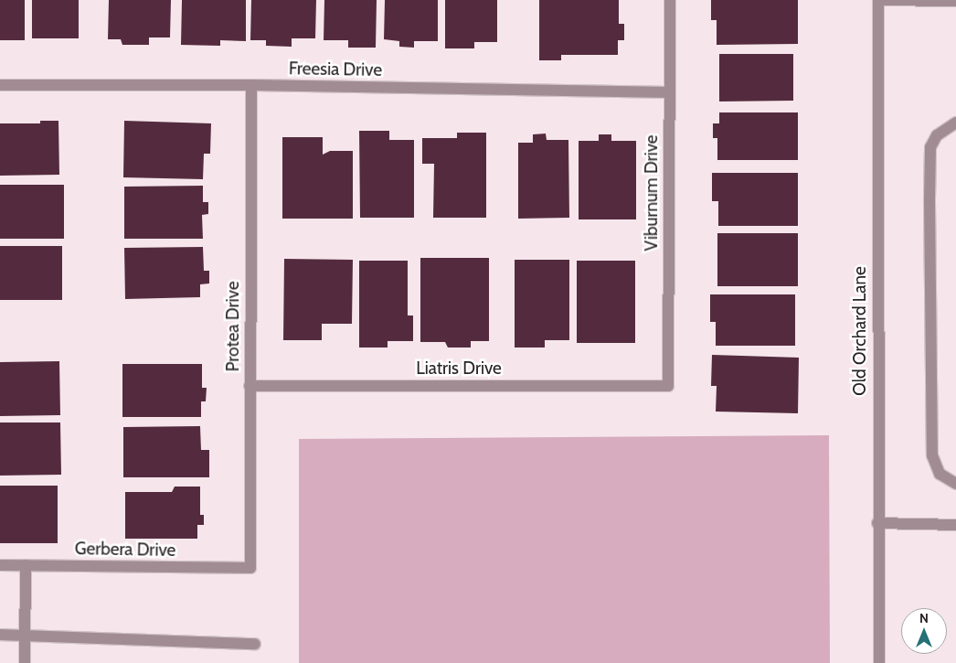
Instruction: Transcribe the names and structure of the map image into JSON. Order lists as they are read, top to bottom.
{
  "streets": {
    "street": [
      "Freesia Drive",
      "Viburnum Drive",
      "Protea Drive",
      "Old Orchard Lane",
      "Liatris Drive",
      "Gerbera Drive"
    ]
  },
  "crossings": [
    ["Freesia Drive", "Viburnum Drive"],
    ["Freesia Drive", "Protea Drive"],
    ["Viburnum Drive", "Liatris Drive"],
    ["Protea Drive", "Liatris Drive"],
    ["Protea Drive", "Gerbera Drive"]
  ],
  "north": "top"
}
